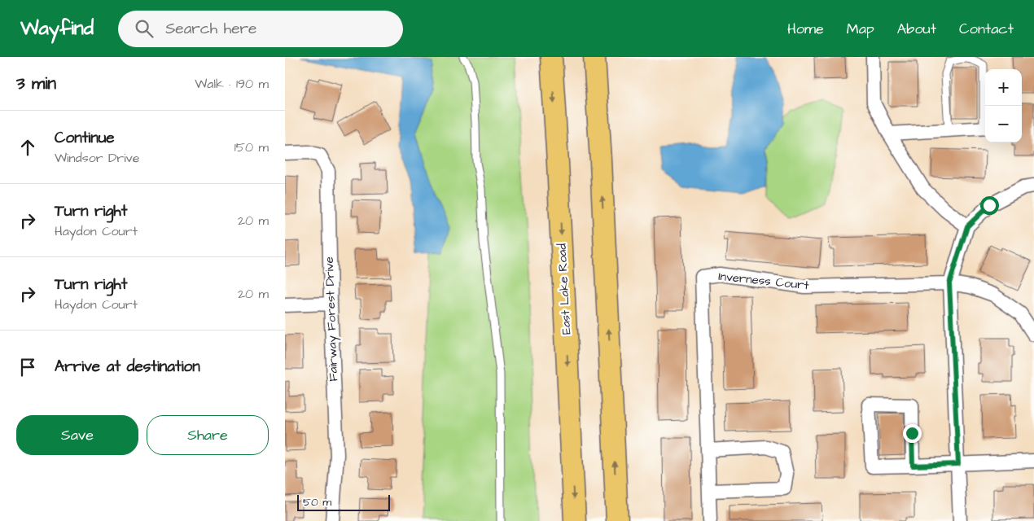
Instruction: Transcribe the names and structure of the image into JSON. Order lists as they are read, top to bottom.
{
  "streets": {
    "main road": ["East Lake Road"],
    "street": ["Inverness Court", "Fairway Forest Drive"]
  },
  "scale_bar": "50 m",
  "page": {
    "header": "Wayfind",
    "search": "Search here",
    "nav": [
      "Home",
      "Map",
      "About",
      "Contact"
    ],
    "heading": ["3 min", "Walk · 190 m"],
    "map_buttons": ["+", "−"],
    "list": [
      ["Continue", "Windsor Drive", "150 m"],
      ["Turn right", "Haydon Court", "20 m"],
      ["Turn right", "Haydon Court", "20 m"],
      "Arrive at destination"
    ],
    "buttons": ["Save", "Share"],
    "scale": "50 m"
  }
}
